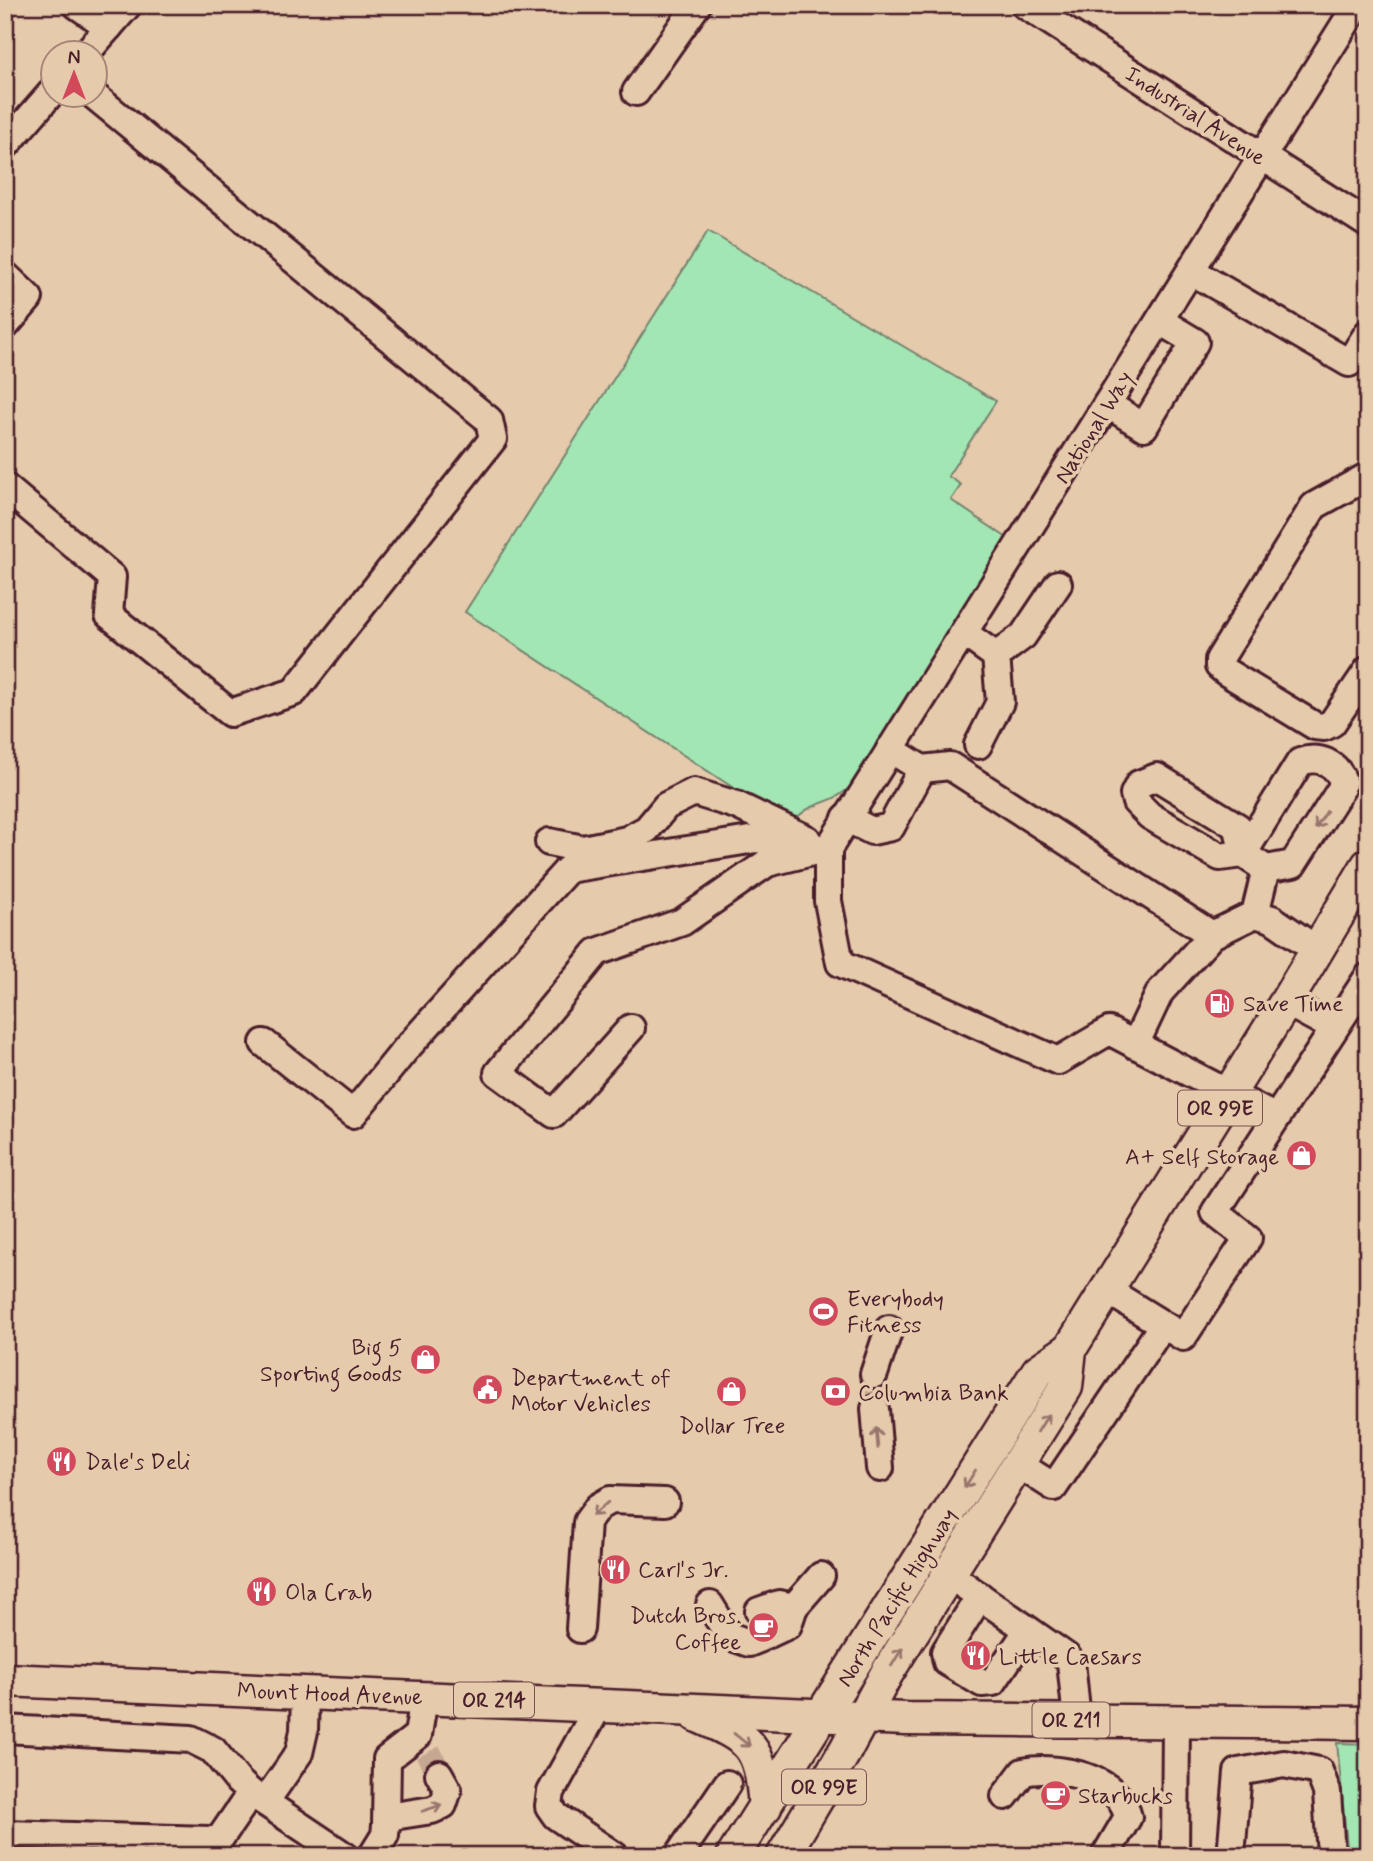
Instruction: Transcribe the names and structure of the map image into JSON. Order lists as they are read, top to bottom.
{
  "streets": {
    "main road": [
      "OR 99E",
      "North Pacific Highway",
      "Mount Hood Avenue",
      "OR 214",
      "OR 211"
    ],
    "street": ["Industrial Avenue", "National Way"]
  },
  "crossings": [
    ["Industrial Avenue", "National Way"],
    ["North Pacific Highway", "Mount Hood Avenue"],
    ["North Pacific Highway", "OR 214"],
    ["North Pacific Highway", "OR 211"],
    ["Mount Hood Avenue", "OR 214"],
    ["Mount Hood Avenue", "OR 211"]
  ],
  "places": {
    "fuel station": ["Save Time"],
    "shop": ["A+ Self Storage", "Big 5 Sporting Goods", "Dollar Tree"],
    "sports": ["Everybody Fitness"],
    "public building": ["Department of Motor Vehicles"],
    "bank": ["Columbia Bank"],
    "restaurant": [
      "Dale's Deli",
      "Carl's Jr.",
      "Ola Crab",
      "Little Caesars"
    ],
    "cafe": ["Dutch Bros. Coffee", "Starbucks"]
  },
  "north": "top"
}
